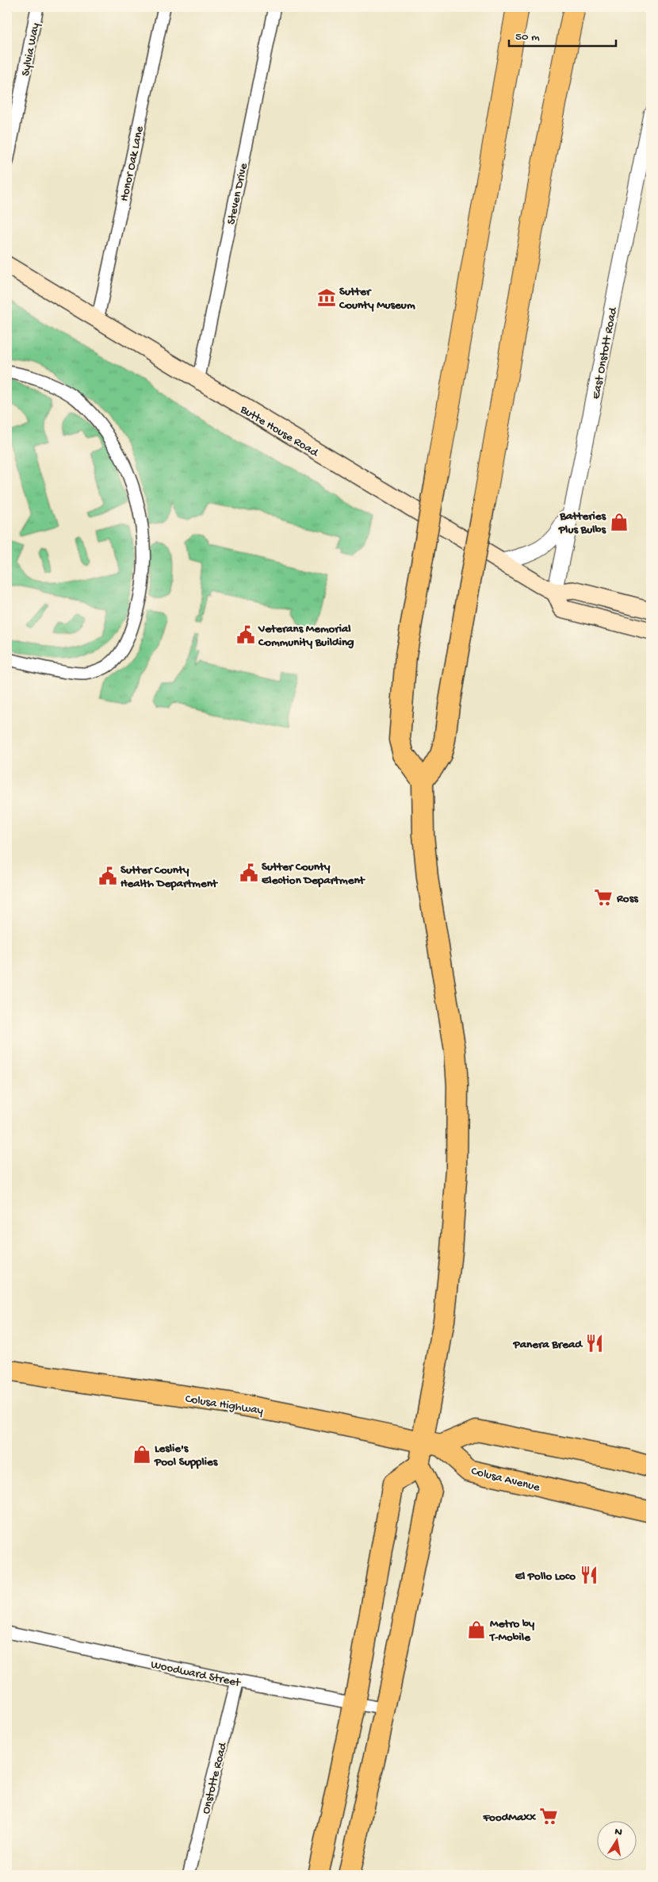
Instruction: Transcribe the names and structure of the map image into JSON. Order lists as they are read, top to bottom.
{
  "streets": {
    "highway": ["Colusa Highway", "Colusa Avenue"],
    "main road": ["Butte House Road"],
    "street": [
      "Sylvia Way",
      "Honor Oak Lane",
      "Steven Drive",
      "East Onstott Road",
      "Woodward Street",
      "Onstotte Road"
    ]
  },
  "crossings": [
    ["Honor Oak Lane", "Butte House Road"],
    ["Steven Drive", "Butte House Road"],
    ["East Onstott Road", "Butte House Road"],
    ["Colusa Highway", "Colusa Avenue"],
    ["Woodward Street", "Onstotte Road"]
  ],
  "places": {
    "museum": ["Sutter County Museum"],
    "shop": ["Batteries Plus Bulbs", "Leslie's Pool Supplies", "Metro by T-Mobile"],
    "public building": ["Veterans Memorial Community Building", "Sutter County Election Department", "Sutter County Health Department"],
    "supermarket": ["Ross", "FoodMaxx"],
    "restaurant": ["Panera Bread", "El Pollo Loco"]
  },
  "scale_bar": "50 m",
  "north": "top"
}
